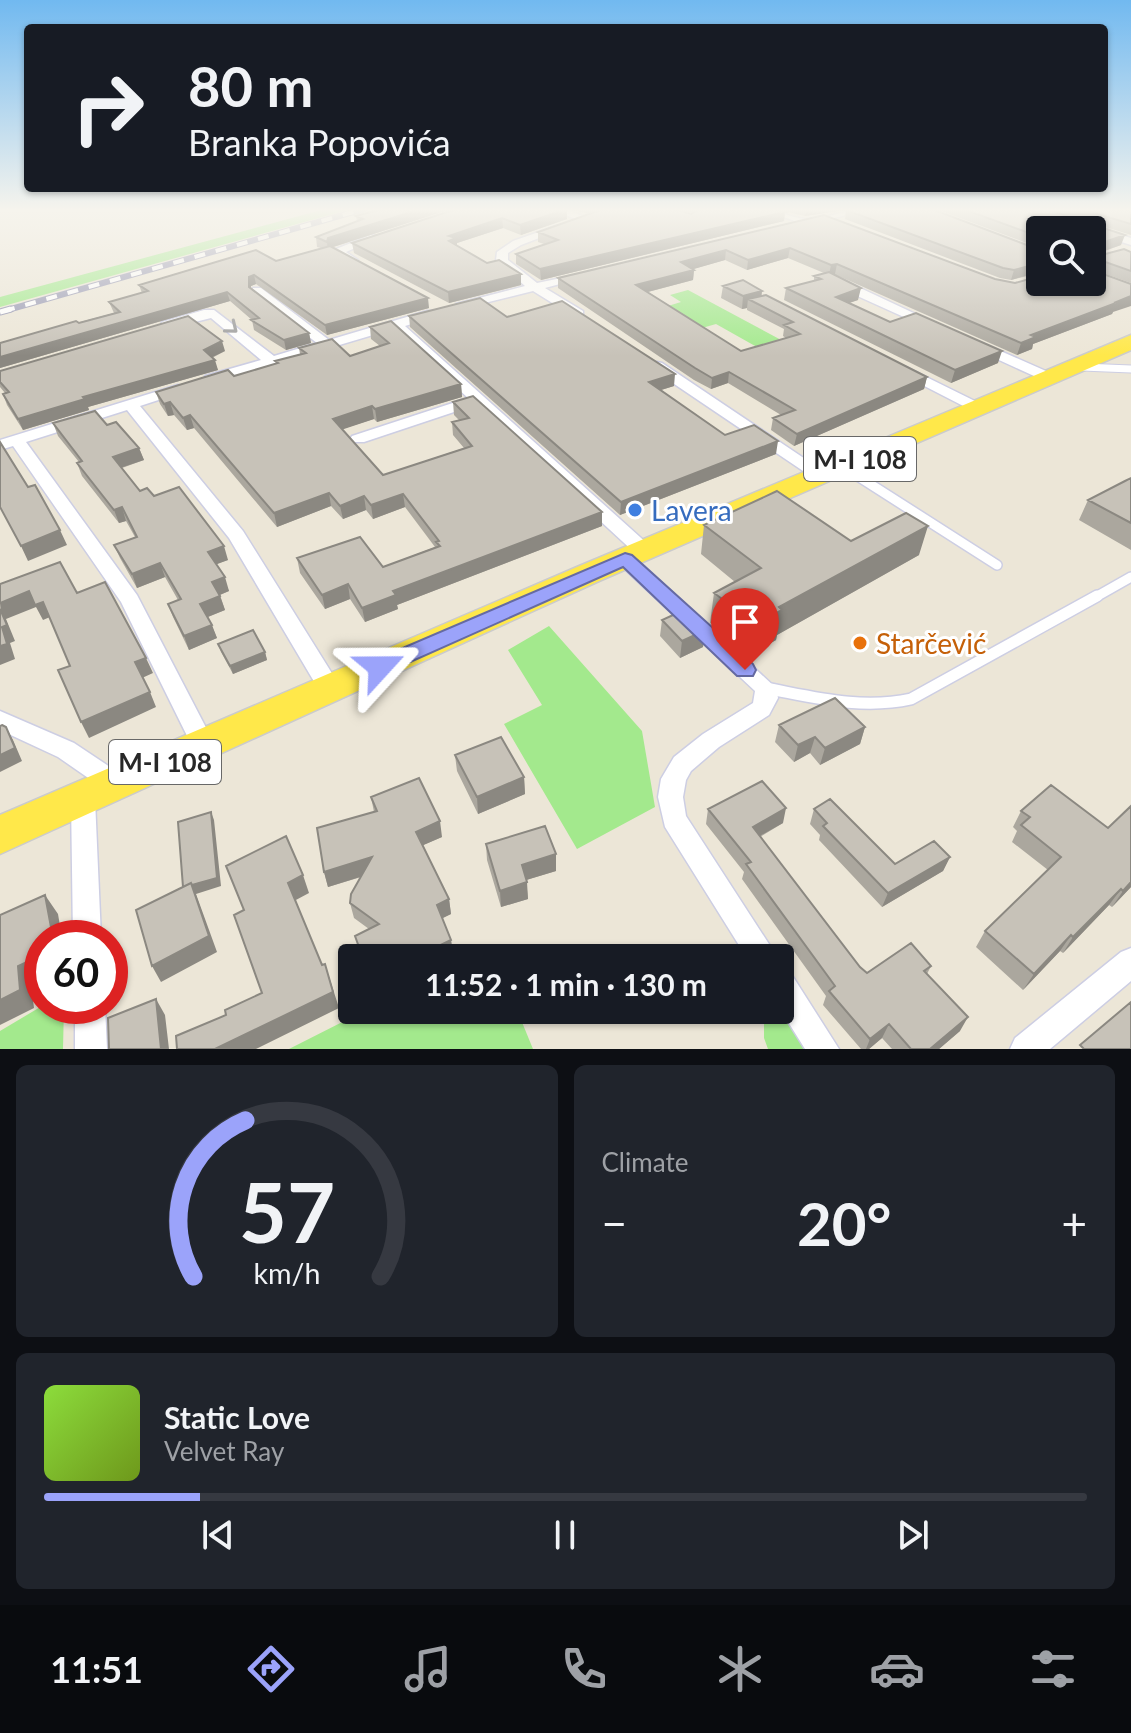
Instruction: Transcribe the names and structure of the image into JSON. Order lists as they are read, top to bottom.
{
  "streets": {
    "main road": ["M-I 108"]
  },
  "places": ["Lavera", "Starčević"],
  "page": {
    "turn": ["80 m", "Branka Popovića"],
    "limit": "60",
    "trip": "11:52 · 1 min · 130 m",
    "tile": "Climate",
    "heat": ["−", "20°", "+"],
    "song": ["Static Love", "Velvet Ray"],
    "tabs": "11:51",
    "gauge": ["57", "km/h"]
  }
}
